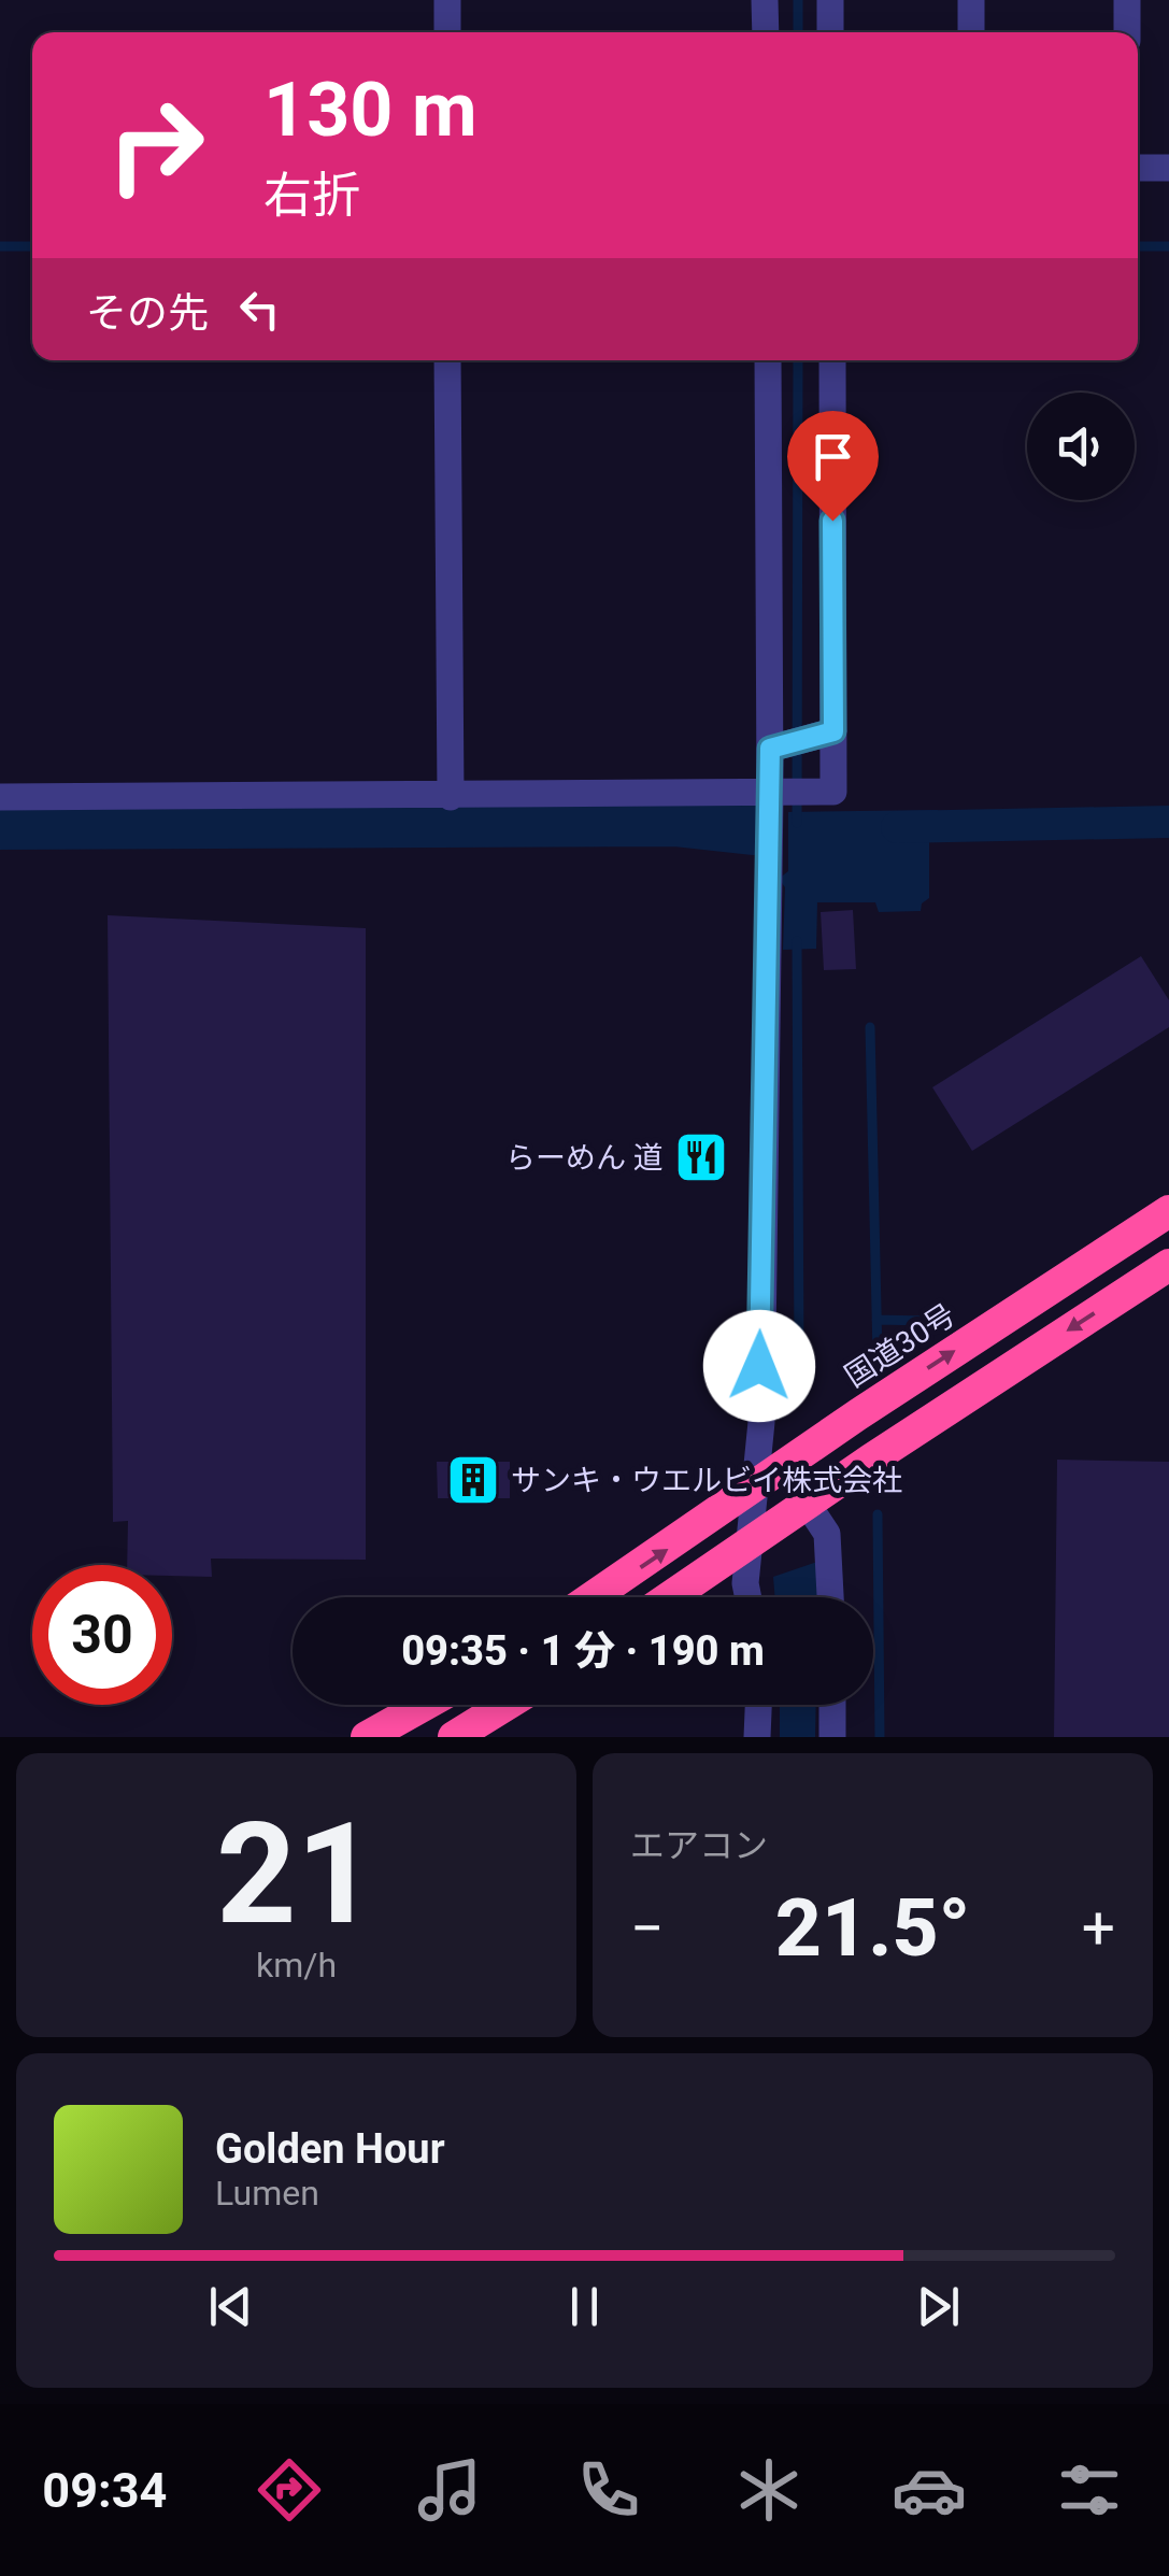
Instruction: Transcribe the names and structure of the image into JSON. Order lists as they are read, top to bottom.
{
  "streets": {
    "highway": ["国道30号"]
  },
  "places": {
    "restaurant": ["らーめん 道"],
    "building": ["サンキ・ウエルビイ株式会社"]
  },
  "page": {
    "turn": ["130 m", "右折"],
    "then": "その先",
    "limit": "30",
    "trip": "09:35 · 1 分 · 190 m",
    "tile": [
      ["21", "km/h"],
      "エアコン"
    ],
    "heat": ["−", "21.5°", "+"],
    "song": ["Golden Hour", "Lumen"],
    "tabs": "09:34"
  }
}
